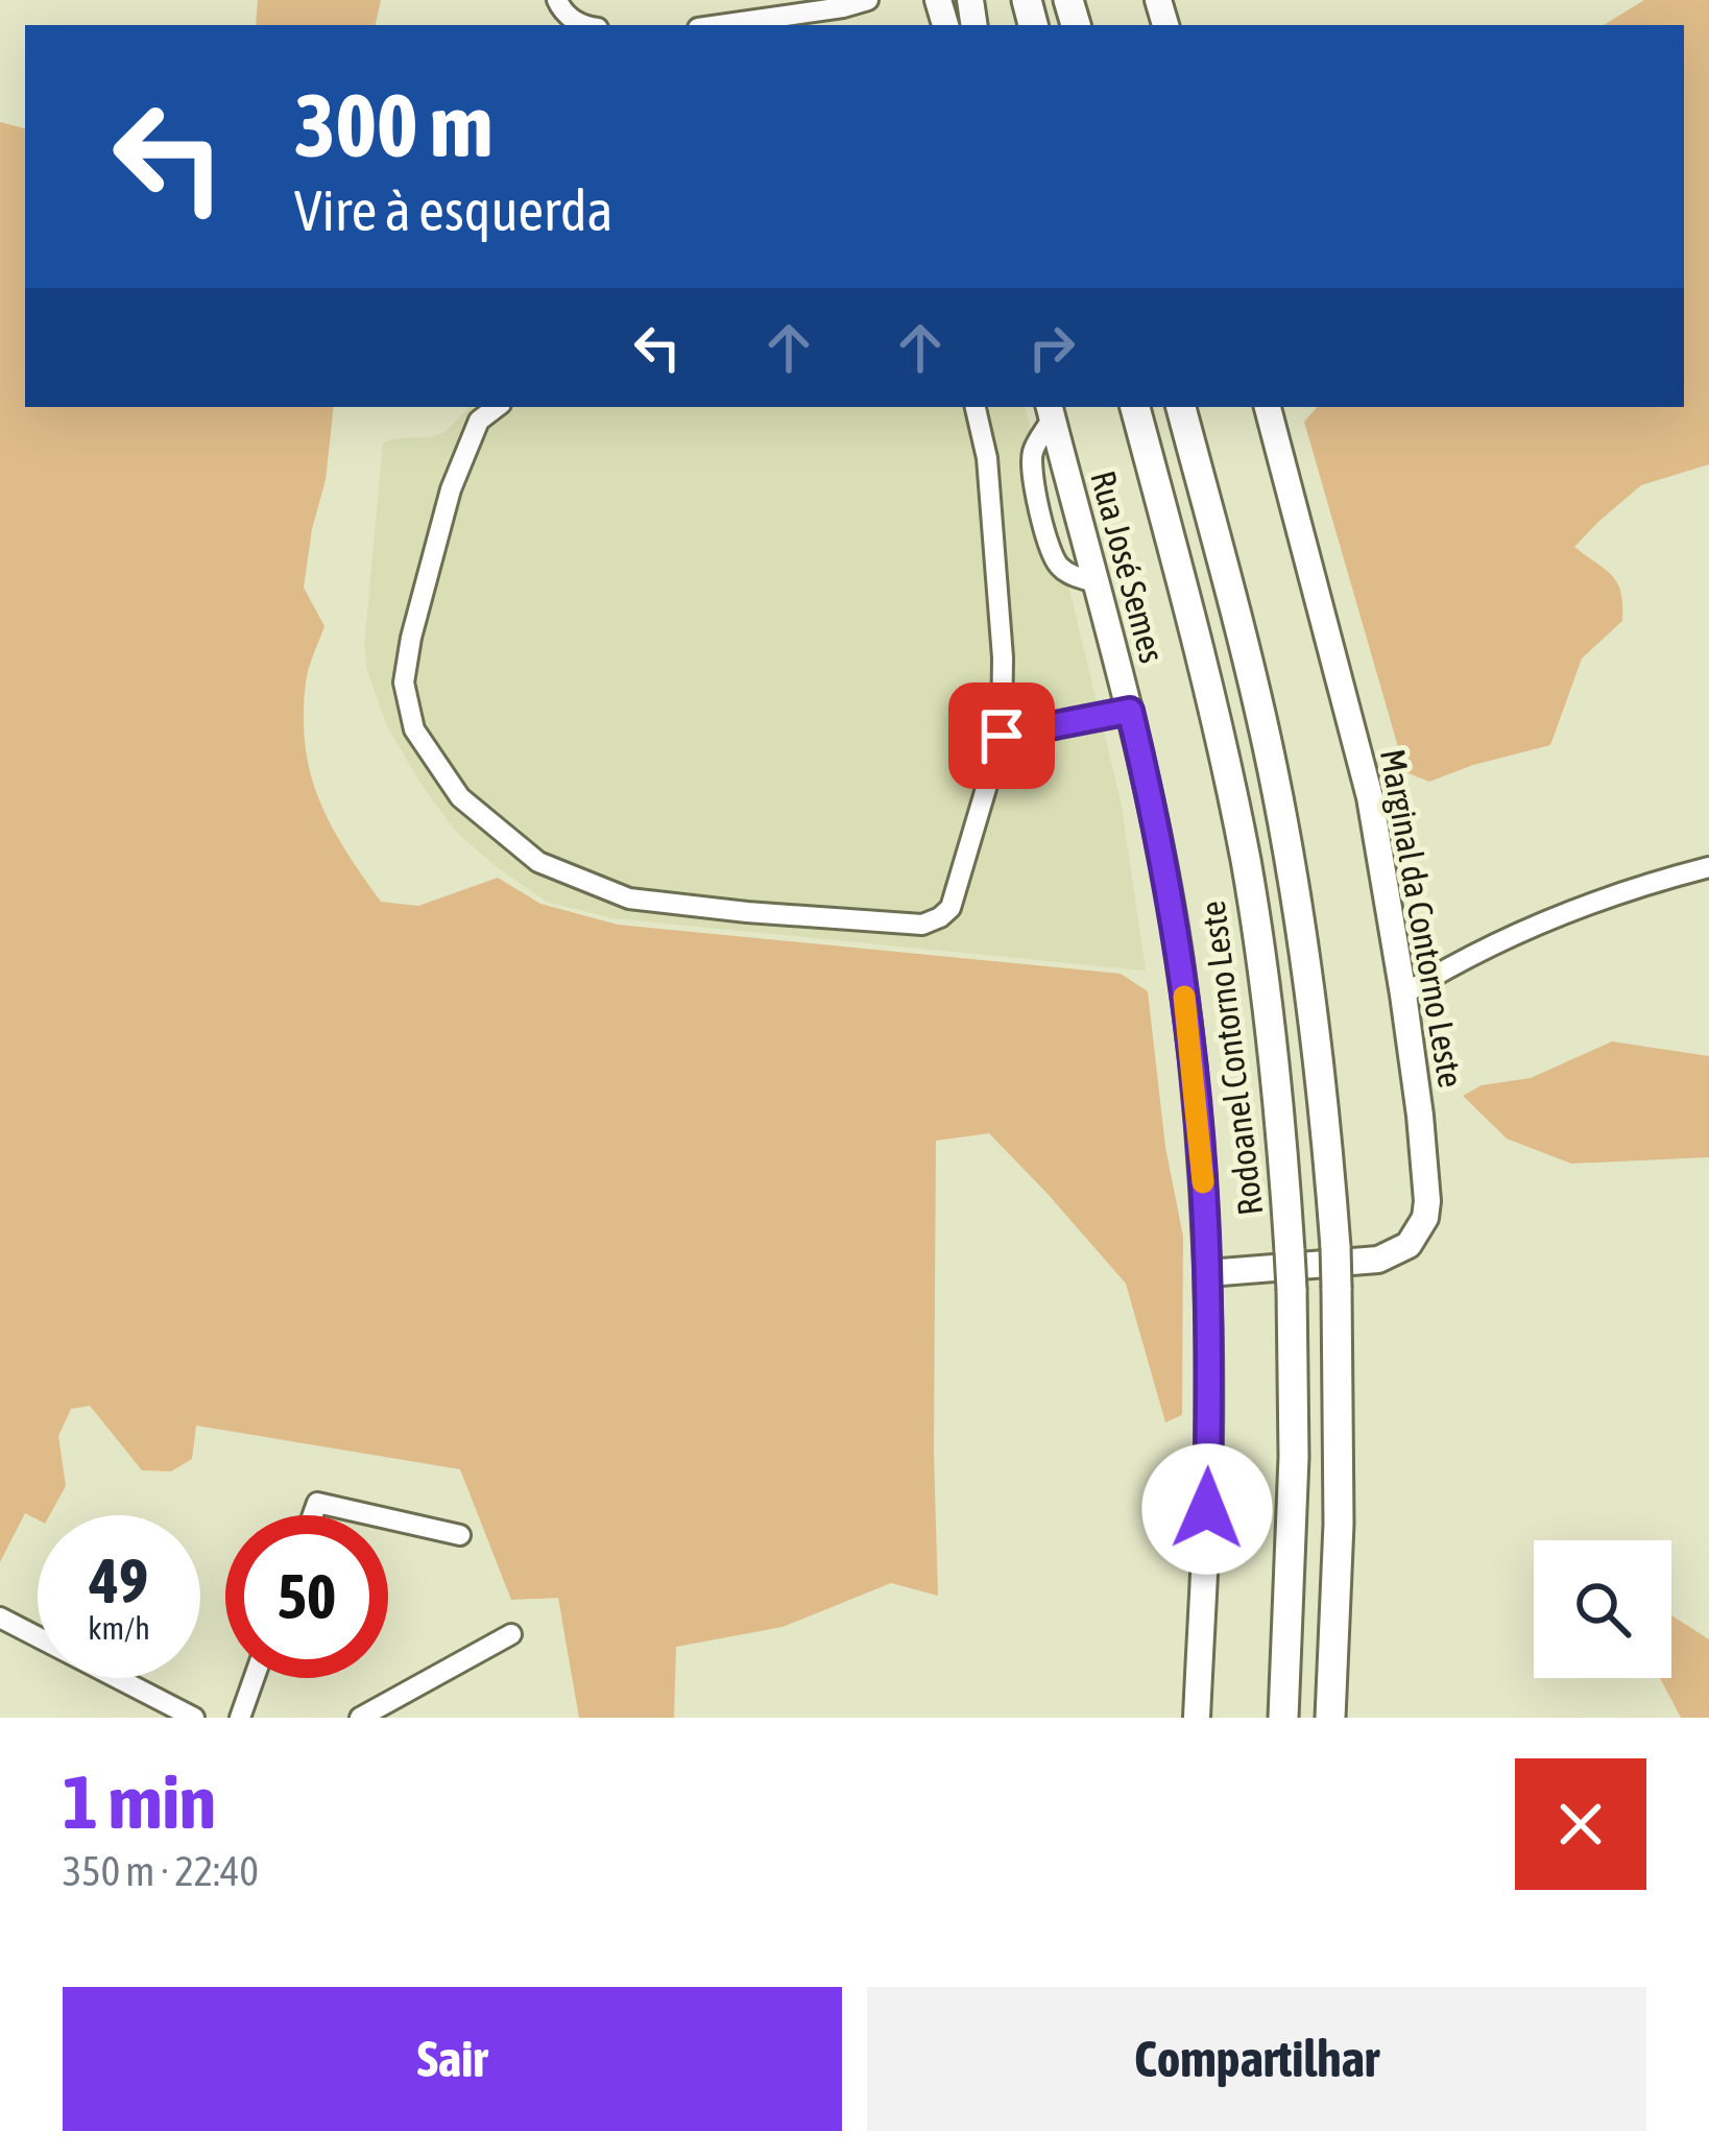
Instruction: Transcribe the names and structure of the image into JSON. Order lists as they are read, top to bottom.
{
  "streets": {
    "highway": ["Rodoanel Contorno Leste"],
    "main road": ["Rua José Semes", "Marginal da Contorno Leste"]
  },
  "crossings": [
    ["Rua José Semes", "Marginal da Contorno Leste"]
  ],
  "page": {
    "turn": ["300 m", "Vire à esquerda"],
    "speed": "49 km/h",
    "limit": "50",
    "heading": ["1 min", "350 m · 22:40"],
    "buttons": ["Sair", "Compartilhar"]
  }
}
